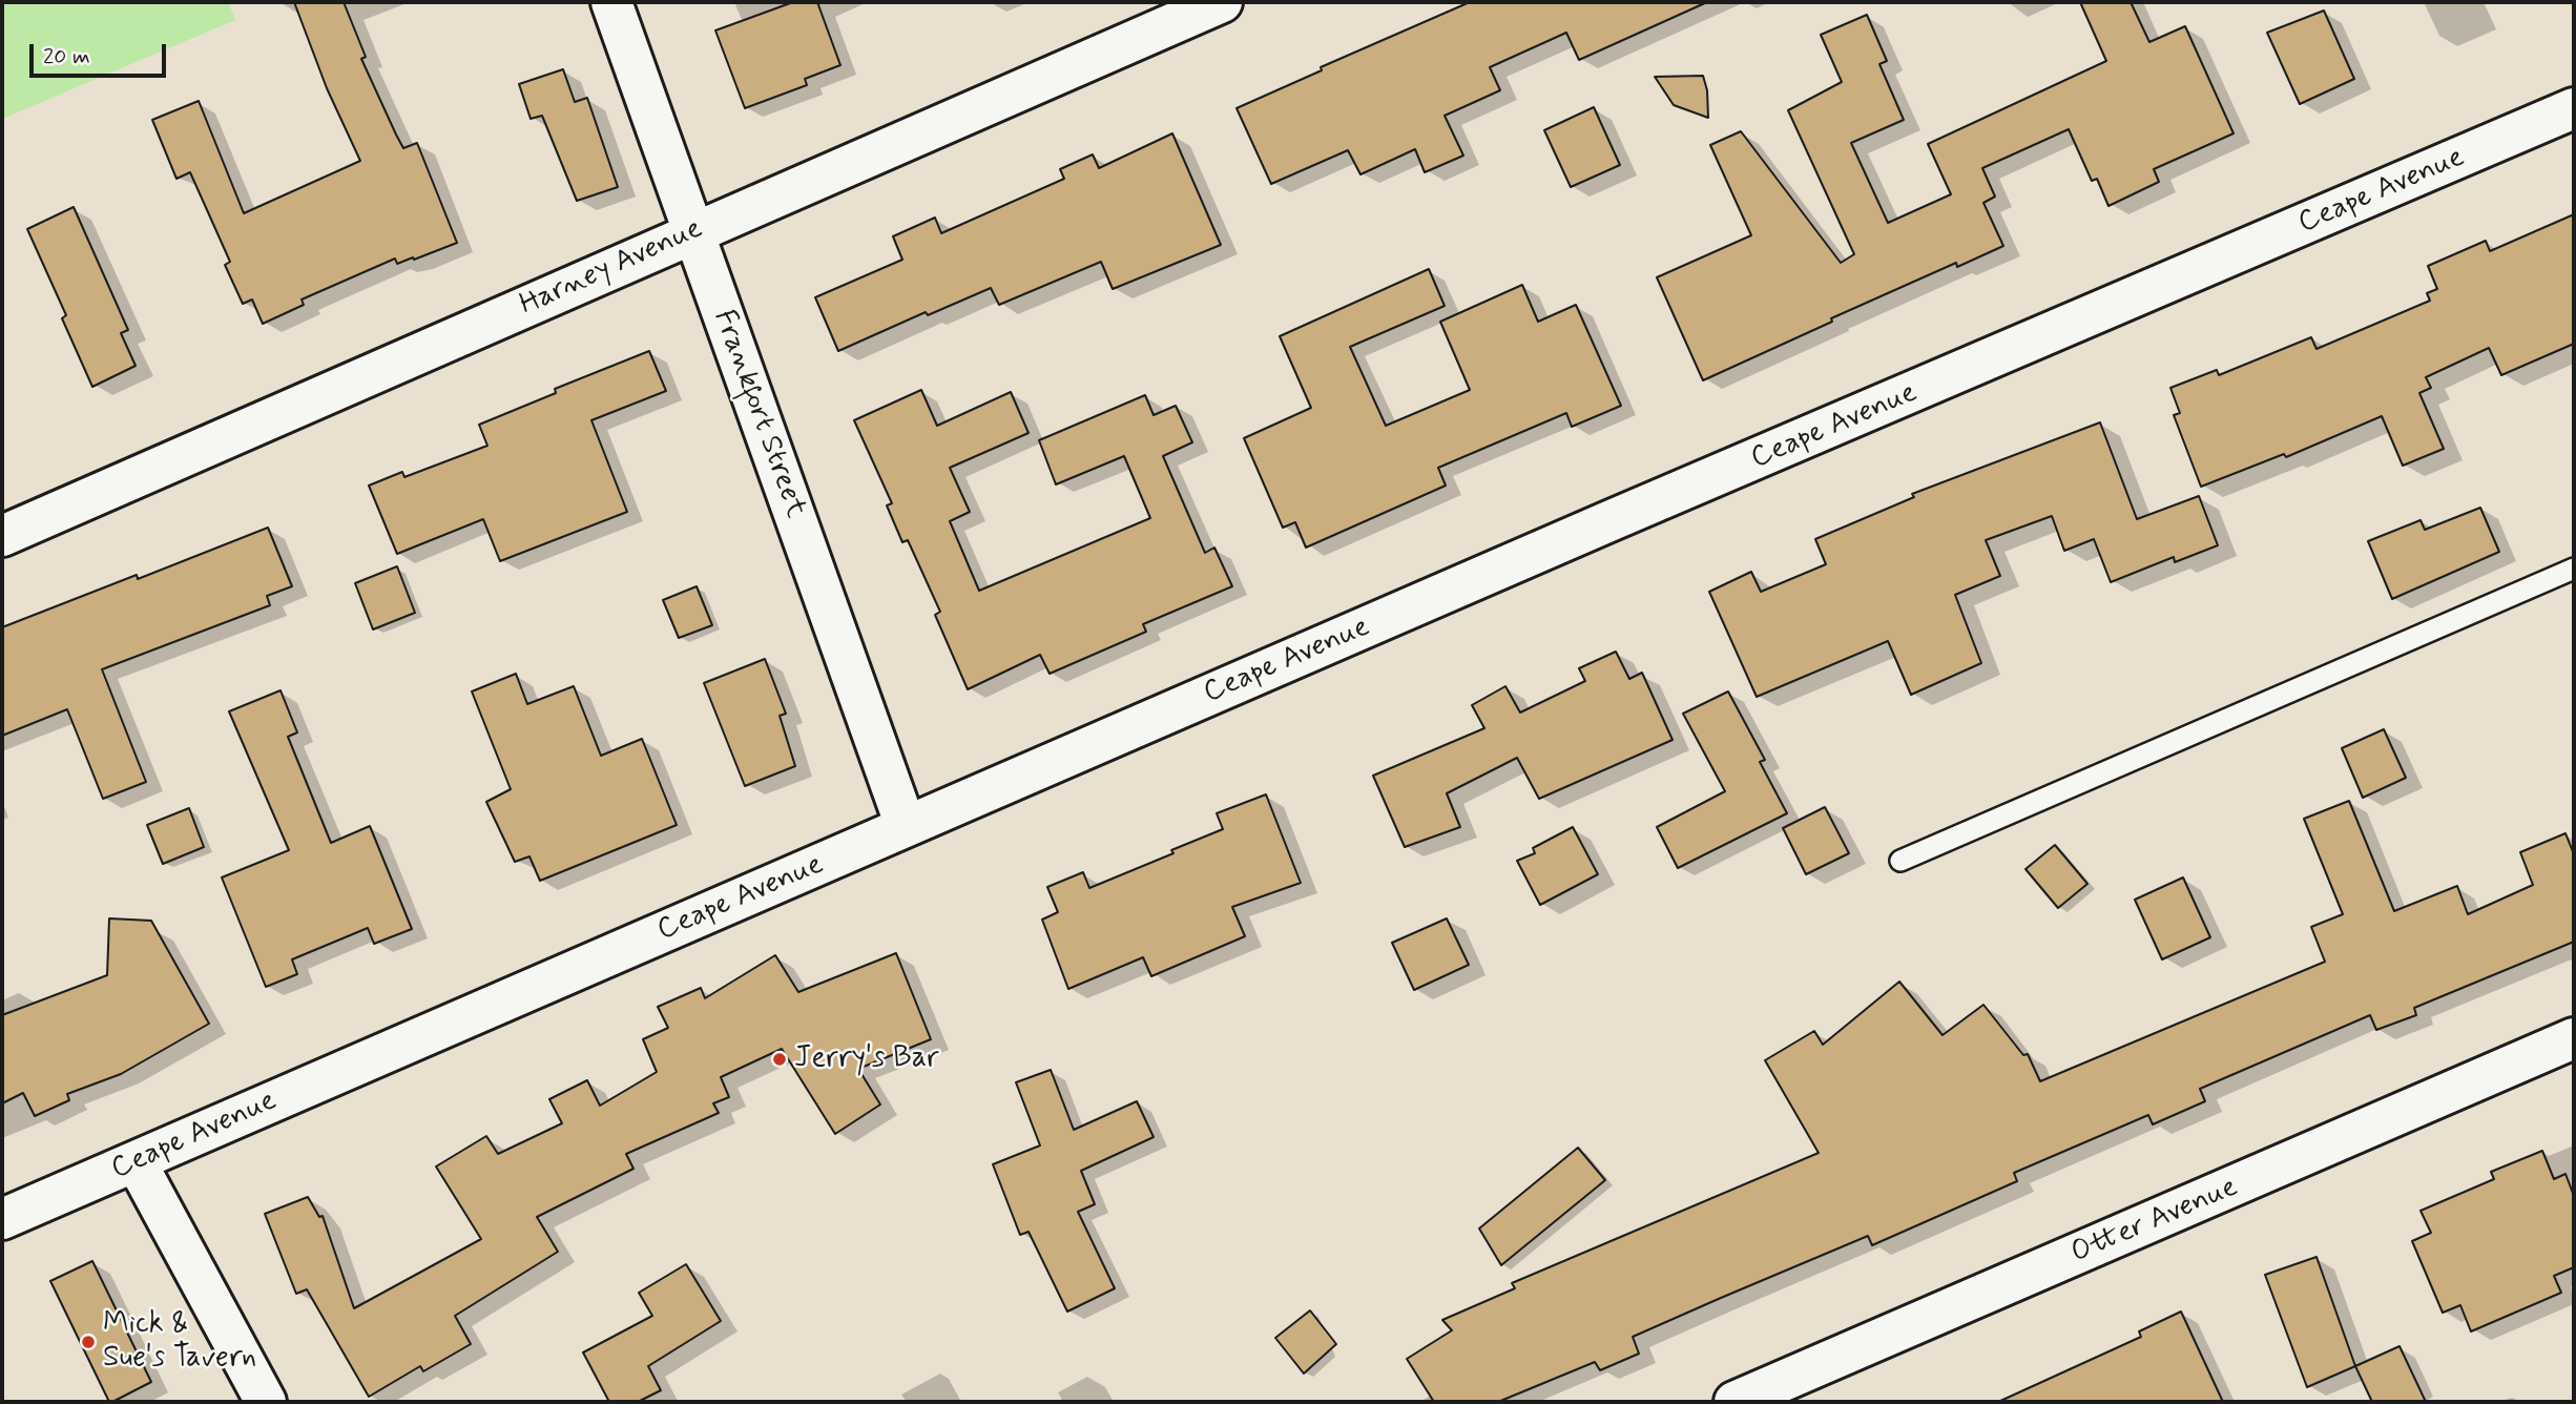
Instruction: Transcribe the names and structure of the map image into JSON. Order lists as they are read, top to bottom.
{
  "streets": {
    "street": [
      "Ceape Avenue",
      "Harney Avenue",
      "Frankfort Street",
      "Otter Avenue"
    ]
  },
  "crossings": [
    ["Ceape Avenue", "Frankfort Street"],
    ["Harney Avenue", "Frankfort Street"]
  ],
  "places": ["Jerry's Bar", "Mick & Sue's Tavern"],
  "scale_bar": "20 m"
}
